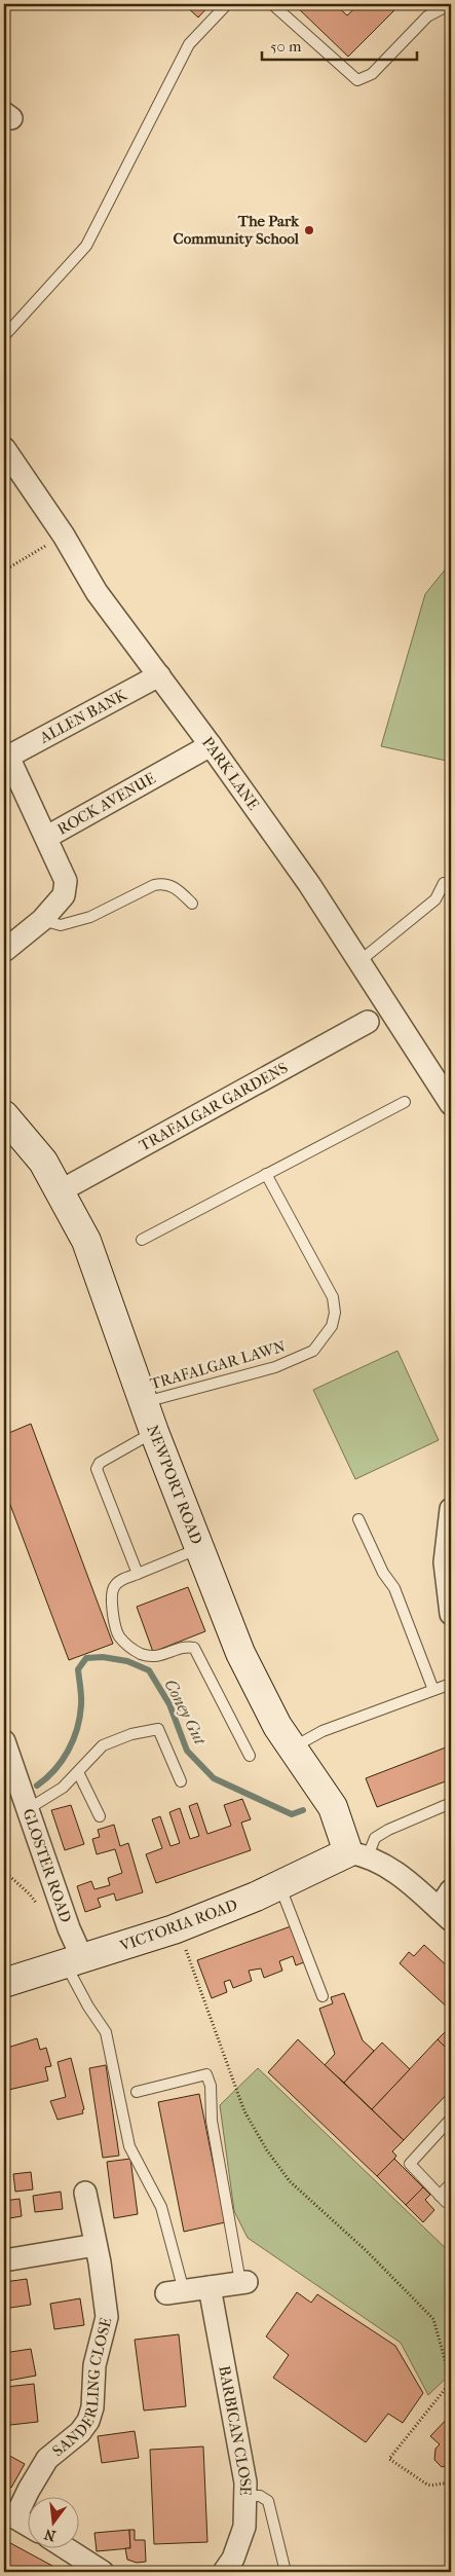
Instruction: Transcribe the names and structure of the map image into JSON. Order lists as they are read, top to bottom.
{
  "streets": {
    "street": [
      "ALLEN BANK",
      "PARK LANE",
      "ROCK AVENUE",
      "TRAFALGAR GARDENS",
      "NEWPORT ROAD",
      "GLOSTER ROAD",
      "VICTORIA ROAD",
      "SANDERLING CLOSE",
      "BARBICAN CLOSE"
    ],
    "lane": ["TRAFALGAR LAWN"]
  },
  "crossings": [
    ["ALLEN BANK", "PARK LANE"],
    ["ALLEN BANK", "ROCK AVENUE"],
    ["PARK LANE", "ROCK AVENUE"],
    ["TRAFALGAR GARDENS", "NEWPORT ROAD"],
    ["TRAFALGAR LAWN", "NEWPORT ROAD"],
    ["NEWPORT ROAD", "VICTORIA ROAD"],
    ["GLOSTER ROAD", "VICTORIA ROAD"]
  ],
  "water": ["Coney Gut"],
  "places": ["The Park Community School"],
  "scale_bar": "50 m",
  "north": "bottom"
}
